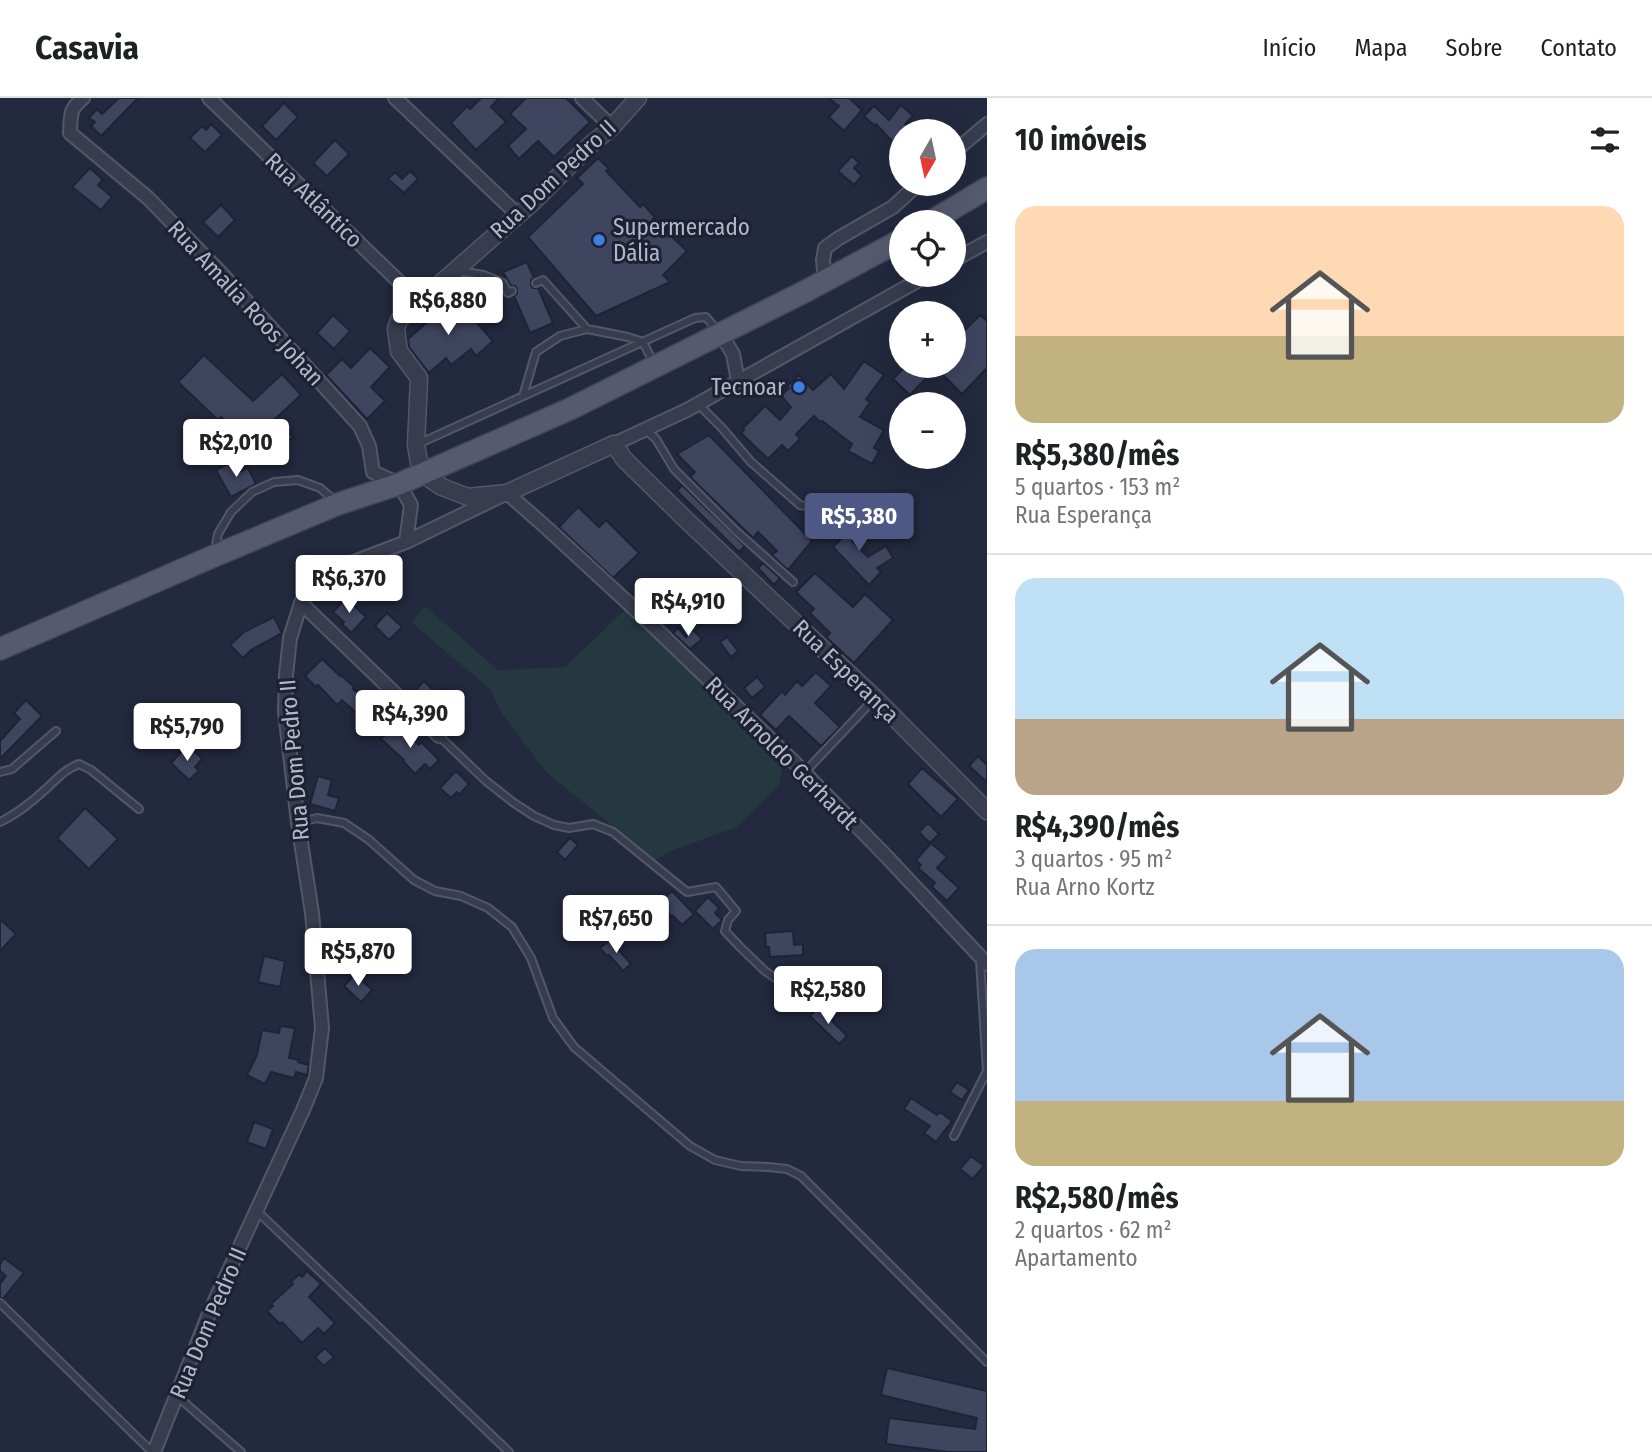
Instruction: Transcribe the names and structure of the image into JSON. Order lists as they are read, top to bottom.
{
  "streets": {
    "street": [
      "Rua Dom Pedro II",
      "Rua Atlântico",
      "Rua Amalia Roos Johan",
      "Rua Esperança",
      "Rua Arnoldo Gerhardt"
    ]
  },
  "crossings": [
    ["Rua Dom Pedro II", "Rua Atlântico"],
    ["Rua Dom Pedro II", "Rua Arnoldo Gerhardt"]
  ],
  "places": ["Supermercado Dália", "Tecnoar"],
  "north": "bottom",
  "page": {
    "header": "Casavia",
    "nav": [
      "Início",
      "Mapa",
      "Sobre",
      "Contato"
    ],
    "heading": "10 imóveis",
    "map_buttons": ["+", "−"],
    "list": [
      {
        "name": "R$5,380/mês",
        "note": "5 quartos · 153 m² · Rua Esperança"
      },
      {
        "name": "R$4,390/mês",
        "note": "3 quartos · 95 m² · Rua Arno Kortz"
      },
      {
        "name": "R$2,580/mês",
        "note": "2 quartos · 62 m² · Apartamento"
      }
    ],
    "price": [
      "R$6,880",
      "R$2,010",
      "R$5,380",
      "R$6,370",
      "R$4,910",
      "R$4,390",
      "R$5,790",
      "R$7,650",
      "R$5,870",
      "R$2,580"
    ]
  }
}
